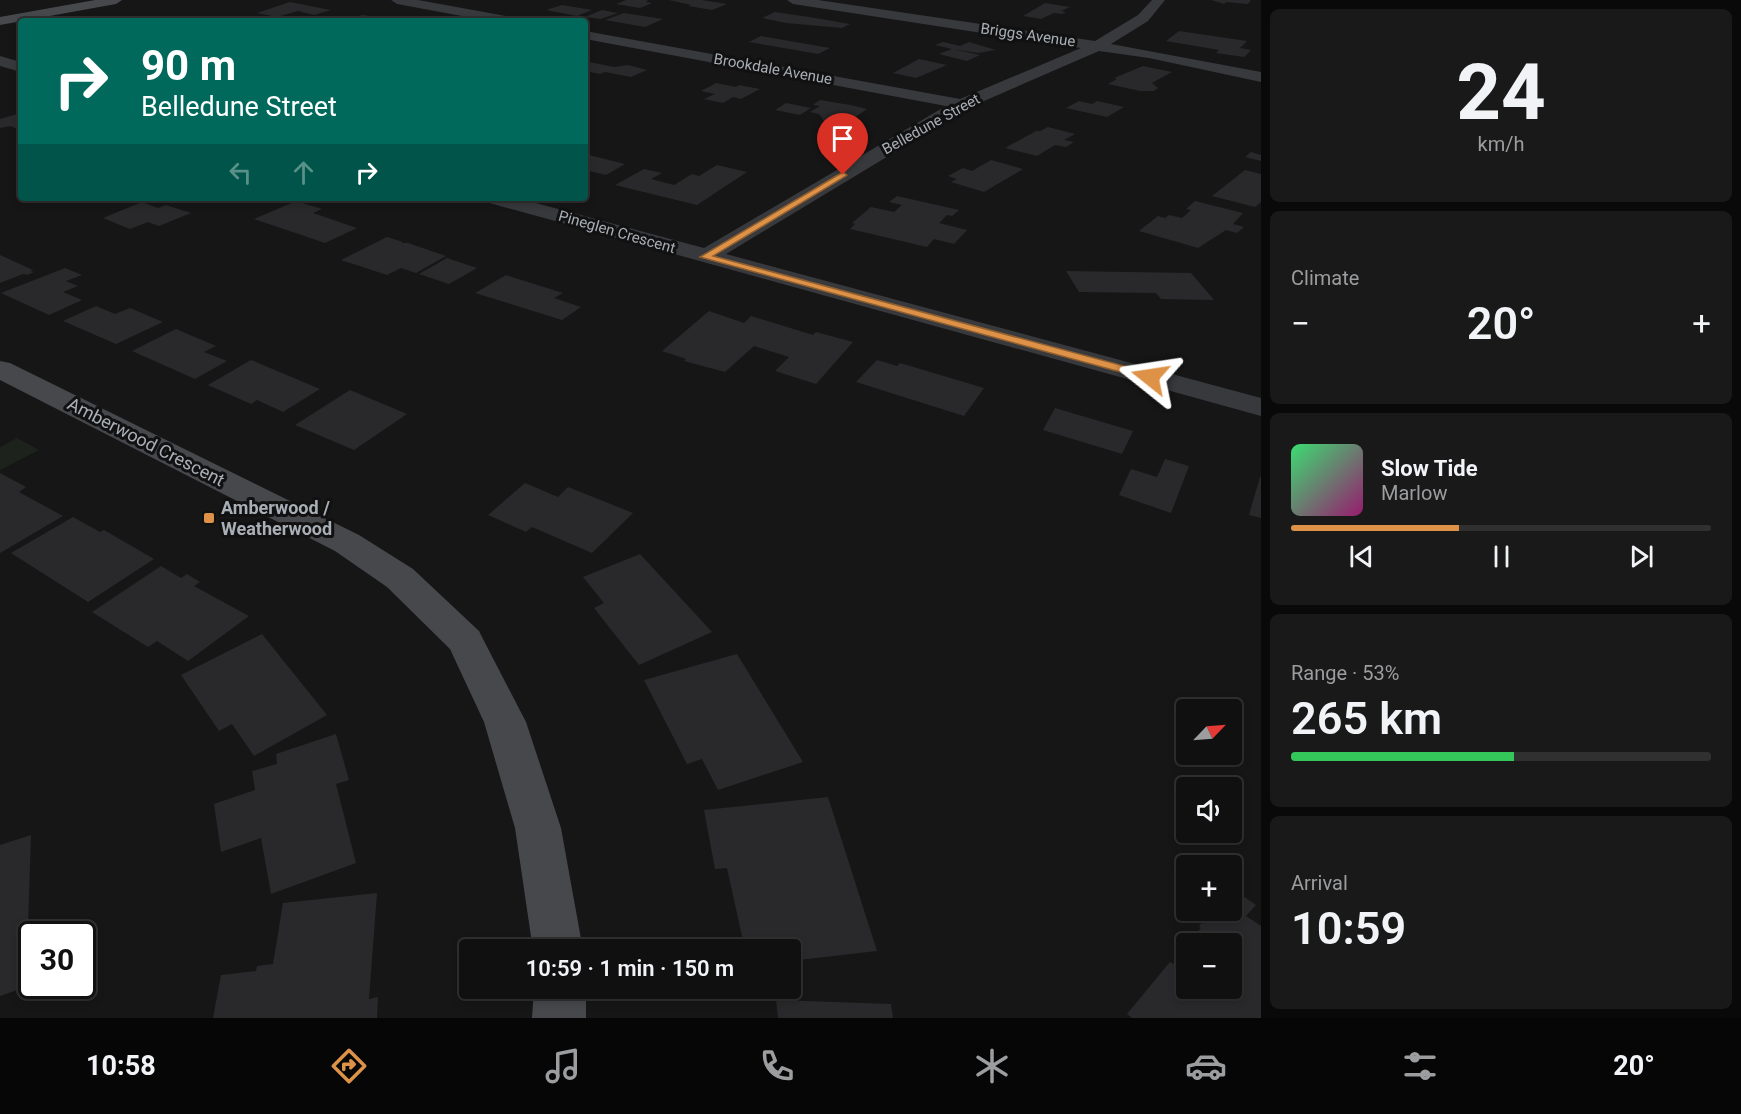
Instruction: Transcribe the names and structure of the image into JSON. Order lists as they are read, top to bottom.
{
  "streets": {
    "street": [
      "Briggs Avenue",
      "Brookdale Avenue",
      "Belledune Street",
      "Pineglen Crescent",
      "Amberwood Crescent"
    ]
  },
  "crossings": [
    ["Briggs Avenue", "Belledune Street"],
    ["Brookdale Avenue", "Belledune Street"],
    ["Belledune Street", "Pineglen Crescent"]
  ],
  "places": {
    "transit": ["Amberwood / Weatherwood"]
  },
  "north": "top right",
  "page": {
    "tile": [
      ["24", "km/h"],
      "Climate",
      ["Range · 53%", "265 km"],
      ["Arrival", "10:59"]
    ],
    "turn": ["90 m", "Belledune Street"],
    "heat": ["−", "20°", "+"],
    "song": ["Slow Tide", "Marlow"],
    "map_buttons": ["+", "−"],
    "limit": "30",
    "trip": "10:59 · 1 min · 150 m",
    "tabs": ["10:58", "20°"]
  }
}
